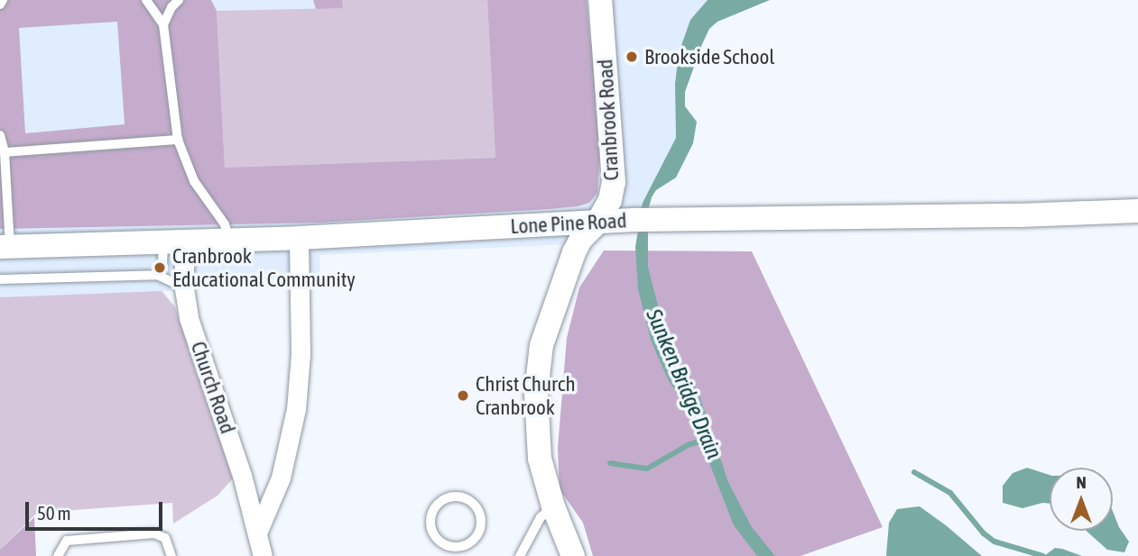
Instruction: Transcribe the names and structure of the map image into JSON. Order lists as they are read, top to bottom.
{
  "streets": {
    "street": ["Cranbrook Road", "Lone Pine Road", "Church Road"]
  },
  "crossings": [
    ["Cranbrook Road", "Lone Pine Road"],
    ["Lone Pine Road", "Church Road"]
  ],
  "water": ["Sunken Bridge Drain"],
  "places": ["Brookside School", "Cranbrook Educational Community", "Christ Church Cranbrook"],
  "scale_bar": "50 m",
  "north": "top"
}
